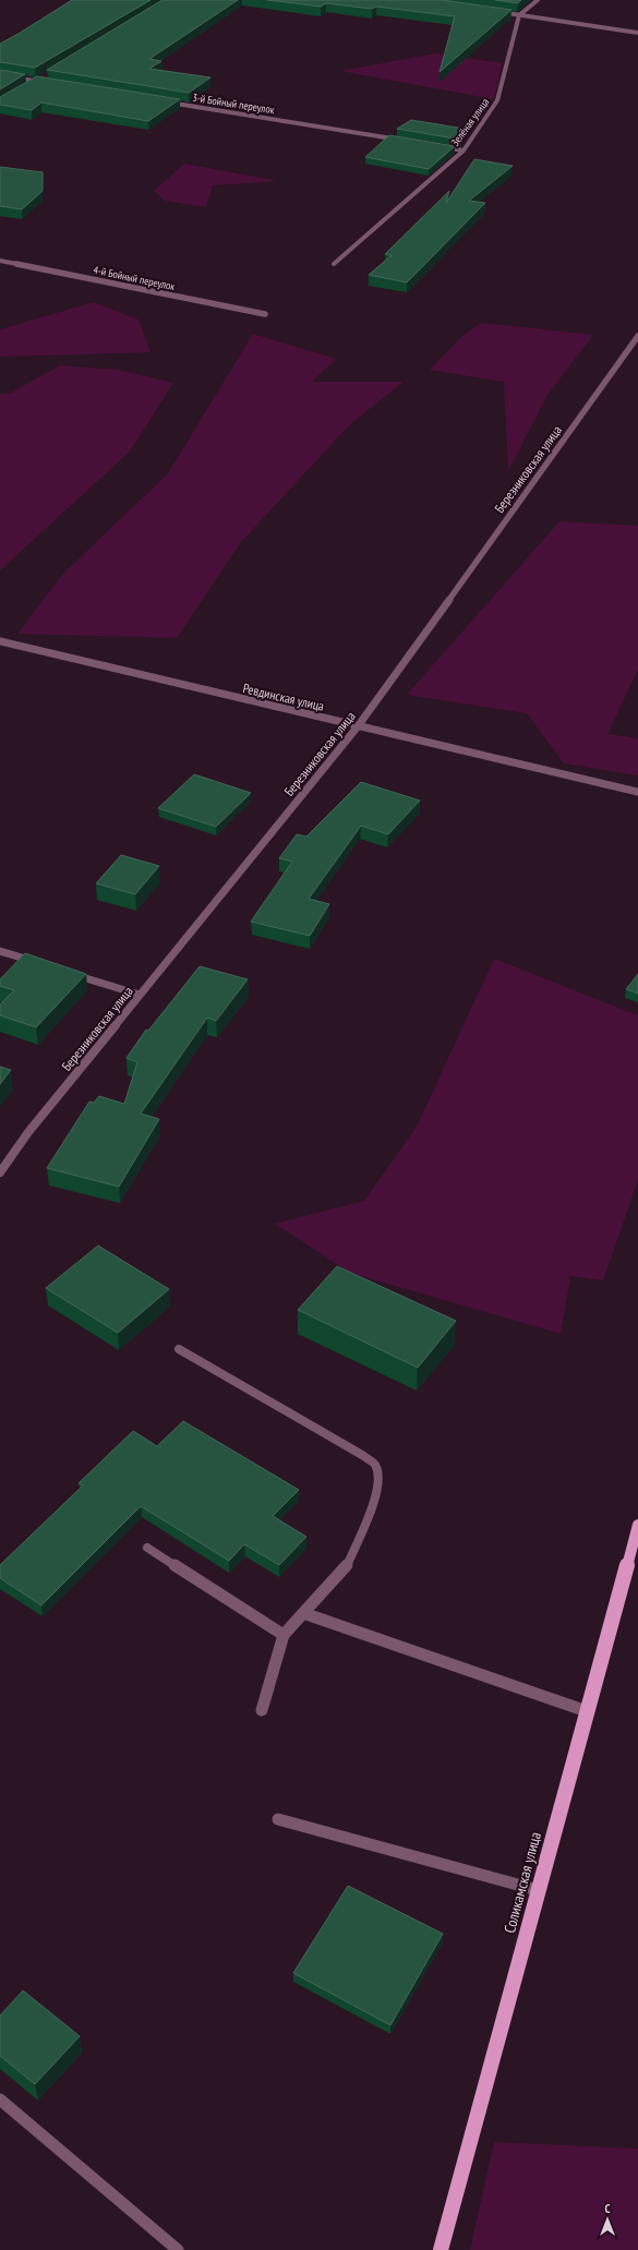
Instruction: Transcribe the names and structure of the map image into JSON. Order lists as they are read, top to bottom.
{
  "streets": {
    "main road": ["Соликамская улица"],
    "street": [
      "3-й Бойный переулок",
      "Зелёная улица",
      "4-й Бойный переулок",
      "Березниковская улица",
      "Ревдинская улица"
    ]
  },
  "crossings": [
    ["Березниковская улица", "Ревдинская улица"]
  ],
  "north": "top"
}
